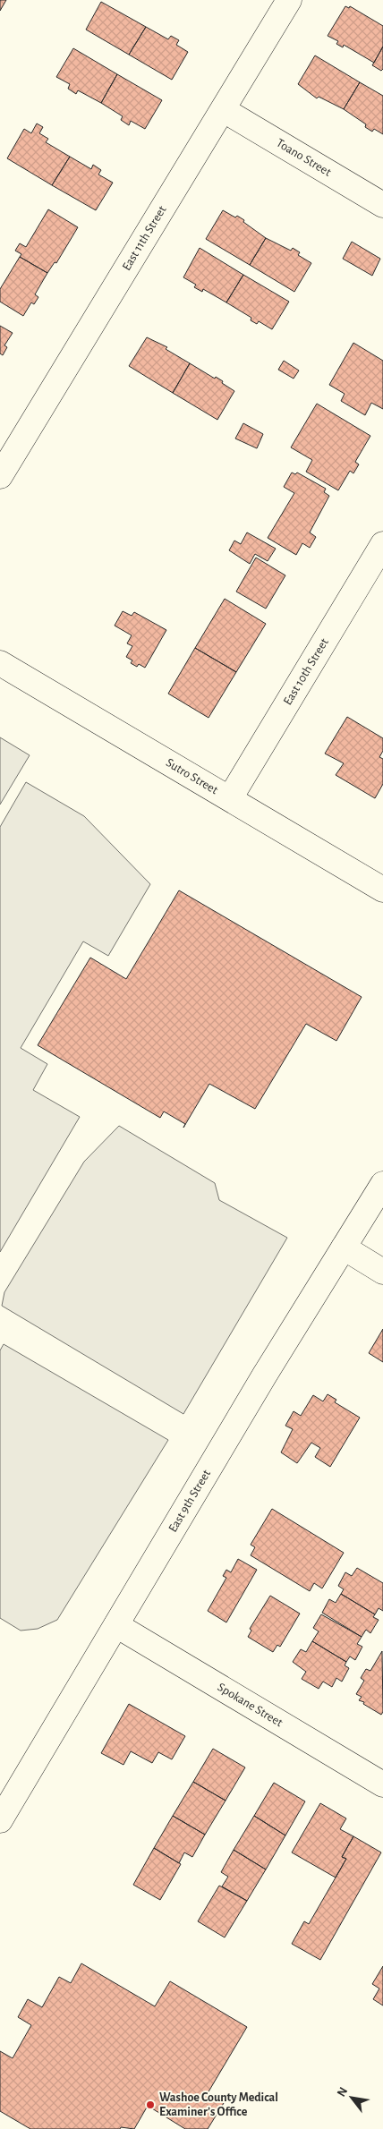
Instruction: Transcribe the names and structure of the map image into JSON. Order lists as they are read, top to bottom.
{
  "streets": {
    "street": [
      "Toano Street",
      "East 11th Street",
      "East 10th Street",
      "Sutro Street",
      "East 9th Street",
      "Spokane Street"
    ]
  },
  "crossings": [
    ["Toano Street", "East 11th Street"],
    ["East 10th Street", "Sutro Street"],
    ["East 9th Street", "Spokane Street"]
  ],
  "places": ["Washoe County Medical Examiner’s Office"],
  "north": "top left"
}
